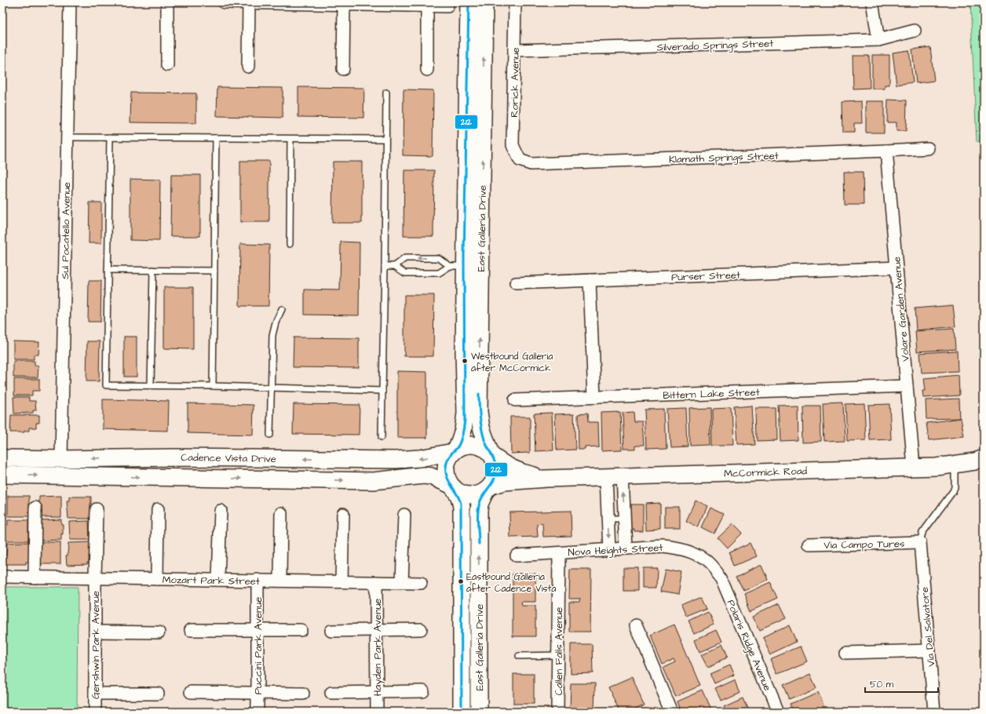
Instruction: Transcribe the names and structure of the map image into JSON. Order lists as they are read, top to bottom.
{
  "streets": {
    "main road": ["East Galleria Drive", "Cadence Vista Drive", "McCormick Road"],
    "street": [
      "Silverado Springs Street",
      "Rorick Avenue",
      "Klamath Springs Street",
      "Sul Pocatello Avenue",
      "Purser Street",
      "Volare Garden Avenue",
      "Bittern Lake Street",
      "Via Campo Tures",
      "Nova Heights Street",
      "Mozart Park Street",
      "Via Del Salvatore",
      "Gershwin Park Avenue",
      "Polaris Ridge Avenue",
      "Puccini Park Avenue",
      "Hayden Park Avenue",
      "Callen Falls Avenue"
    ]
  },
  "crossings": [
    ["Silverado Springs Street", "Rorick Avenue"],
    ["Rorick Avenue", "Klamath Springs Street"],
    ["Klamath Springs Street", "Volare Garden Avenue"],
    ["East Galleria Drive", "Cadence Vista Drive"],
    ["East Galleria Drive", "McCormick Road"],
    ["Sul Pocatello Avenue", "Cadence Vista Drive"],
    ["Purser Street", "Volare Garden Avenue"],
    ["Volare Garden Avenue", "Bittern Lake Street"],
    ["Volare Garden Avenue", "McCormick Road"],
    ["Cadence Vista Drive", "McCormick Road"],
    ["Via Campo Tures", "Via Del Salvatore"],
    ["Nova Heights Street", "Polaris Ridge Avenue"],
    ["Nova Heights Street", "Callen Falls Avenue"],
    ["Mozart Park Street", "Gershwin Park Avenue"],
    ["Mozart Park Street", "Puccini Park Avenue"],
    ["Mozart Park Street", "Hayden Park Avenue"]
  ],
  "places": ["Westbound Galleria after McCormick", "Eastbound Galleria after Cadence Vista"],
  "lines": ["transit line 212"],
  "scale_bar": "50 m"
}
